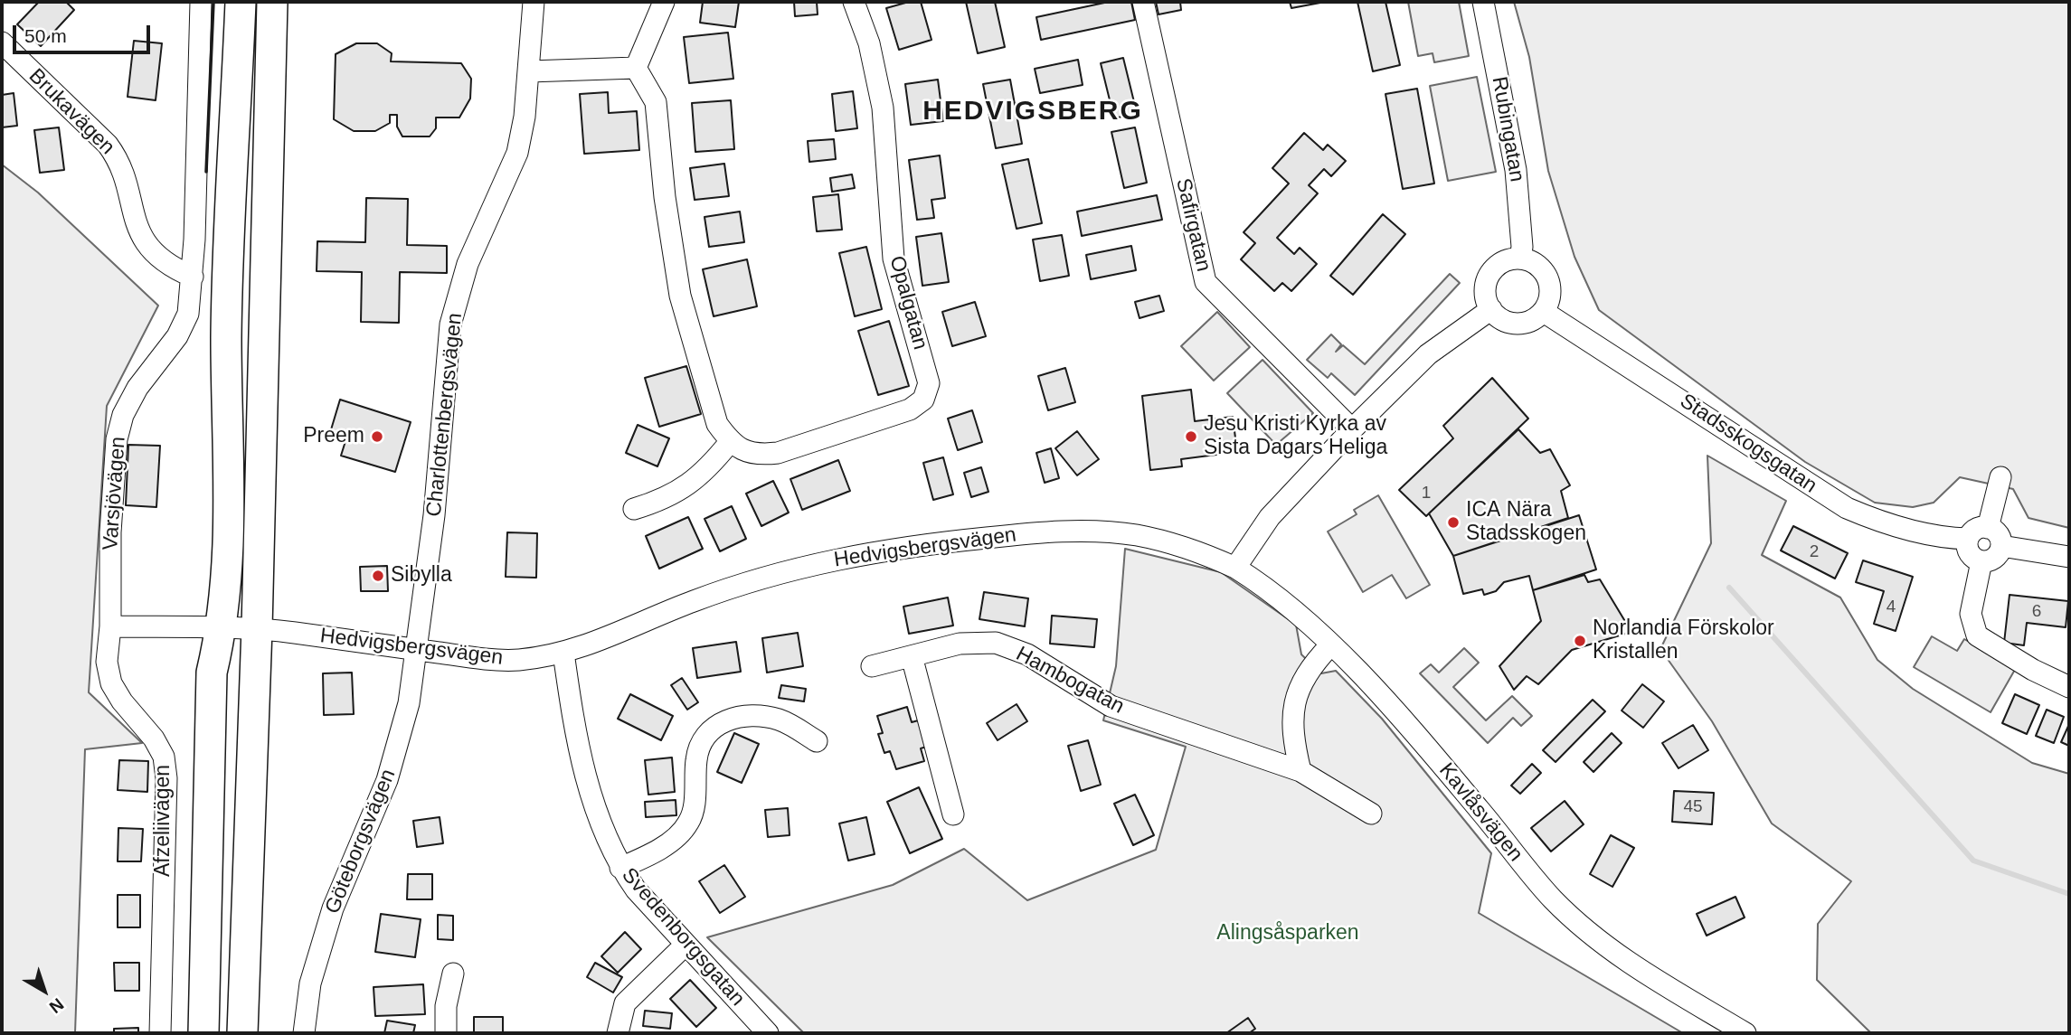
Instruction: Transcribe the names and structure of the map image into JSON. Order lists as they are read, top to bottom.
{
  "streets": {
    "street": [
      "Brukavägen",
      "Rubingatan",
      "Safirgatan",
      "Opalgatan",
      "Charlottenbergsvägen",
      "Stadsskogsgatan",
      "Varsjövägen",
      "Hedvigsbergsvägen",
      "Hambogatan",
      "Kavlåsvägen",
      "Afzeliivägen",
      "Göteborgsvägen",
      "Svedenborgsgatan"
    ]
  },
  "crossings": [
    ["Brukavägen", "Varsjövägen"],
    ["Rubingatan", "Stadsskogsgatan"],
    ["Charlottenbergsvägen", "Hedvigsbergsvägen"],
    ["Charlottenbergsvägen", "Göteborgsvägen"],
    ["Varsjövägen", "Afzeliivägen"],
    ["Hedvigsbergsvägen", "Kavlåsvägen"],
    ["Hedvigsbergsvägen", "Göteborgsvägen"],
    ["Hedvigsbergsvägen", "Svedenborgsgatan"]
  ],
  "districts": ["HEDVIGSBERG"],
  "parks": ["Alingsåsparken"],
  "places": [
    "Preem",
    "Jesu Kristi Kyrka av Sista Dagars Heliga",
    "ICA Nära Stadsskogen",
    "Sibylla",
    "Norlandia Förskolor Kristallen"
  ],
  "house_numbers": [
    "1",
    "2",
    "4",
    "6",
    "45"
  ],
  "scale_bar": "50 m",
  "north": "bottom right"
}
